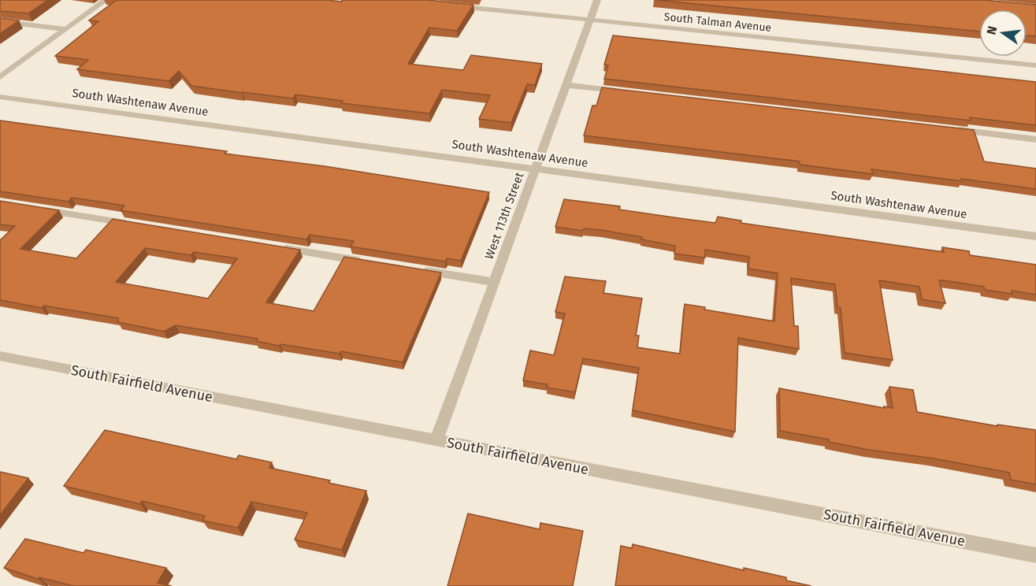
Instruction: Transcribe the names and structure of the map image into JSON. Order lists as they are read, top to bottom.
{
  "streets": {
    "street": [
      "South Talman Avenue",
      "South Washtenaw Avenue",
      "West 113th Street",
      "South Fairfield Avenue"
    ]
  },
  "crossings": [
    ["South Talman Avenue", "West 113th Street"],
    ["South Washtenaw Avenue", "West 113th Street"],
    ["West 113th Street", "South Fairfield Avenue"]
  ],
  "north": "left"
}
